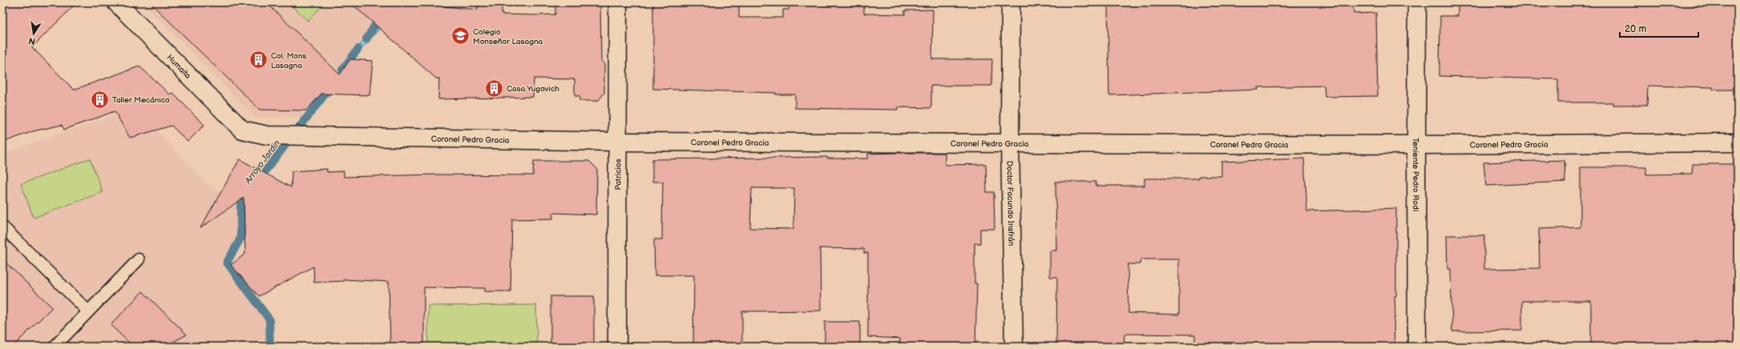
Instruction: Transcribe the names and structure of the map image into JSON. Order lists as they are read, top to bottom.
{
  "streets": {
    "street": [
      "Humaita",
      "Coronel Pedro Gracia",
      "Patricios",
      "Teniente Pedro Rodi",
      "Doctor Facundo Insfrán"
    ]
  },
  "crossings": [
    ["Humaita", "Coronel Pedro Gracia"],
    ["Coronel Pedro Gracia", "Patricios"],
    ["Coronel Pedro Gracia", "Teniente Pedro Rodi"],
    ["Coronel Pedro Gracia", "Doctor Facundo Insfrán"]
  ],
  "water": ["Arroyo Jardin"],
  "places": {
    "school or university": ["Colegio Monseñor Lasagna"],
    "building": ["Col. Mons. Lasagna", "Casa Yugovich", "Taller Mecánico"]
  },
  "scale_bar": "20 m",
  "north": "bottom"
}
